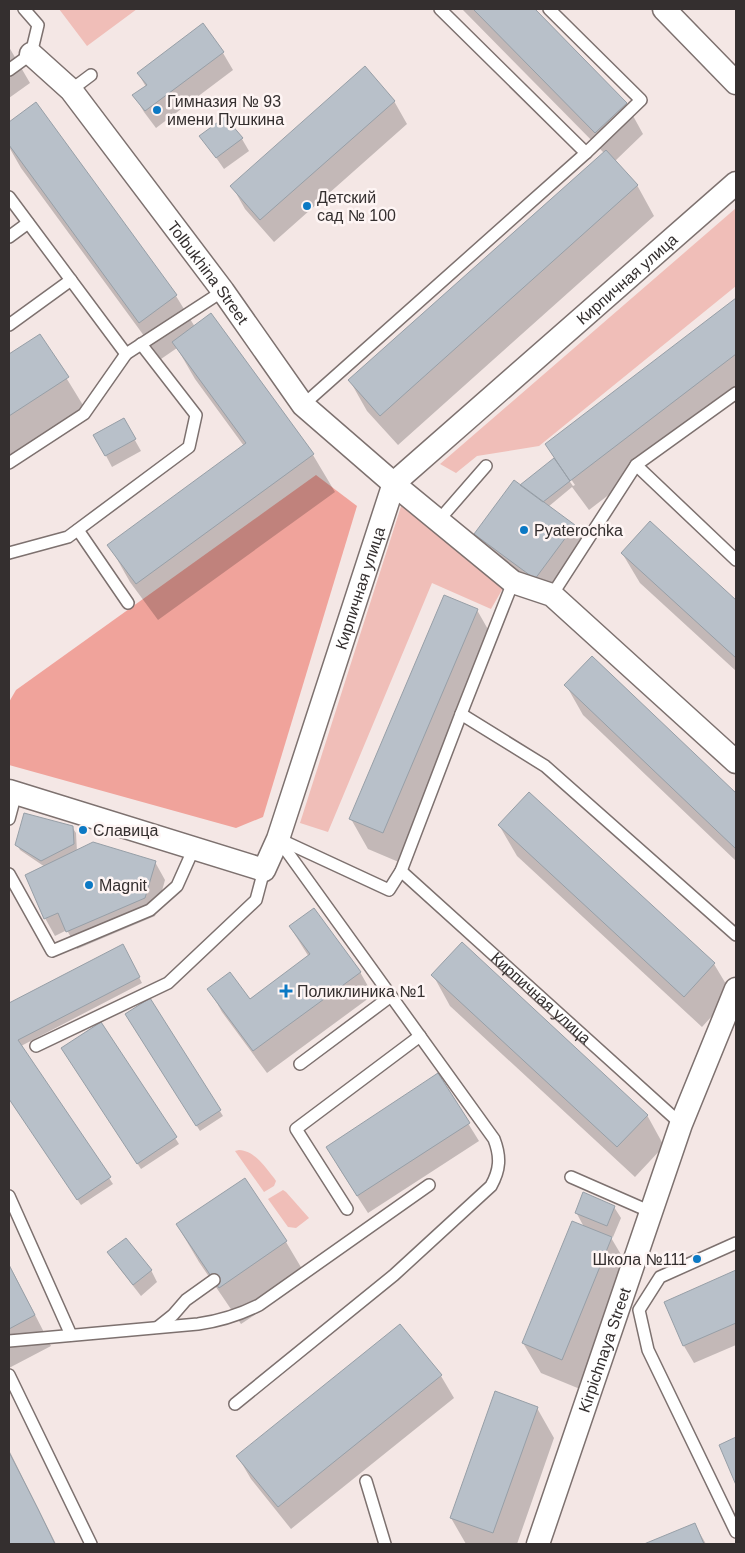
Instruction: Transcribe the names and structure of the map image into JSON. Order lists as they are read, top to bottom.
{
  "streets": {
    "street": ["Tolbukhina Street", "Кирпичная улица", "Kirpichnaya Street"]
  },
  "crossings": [
    ["Tolbukhina Street", "Кирпичная улица"],
    ["Кирпичная улица", "Kirpichnaya Street"]
  ],
  "places": {
    "other": [
      "Гимназия № 93 имени Пушкина",
      "Детский сад № 100",
      "Pyaterochka",
      "Славица",
      "Magnit",
      "Школа №111"
    ],
    "health": ["Поликлиника №1"]
  }
}
